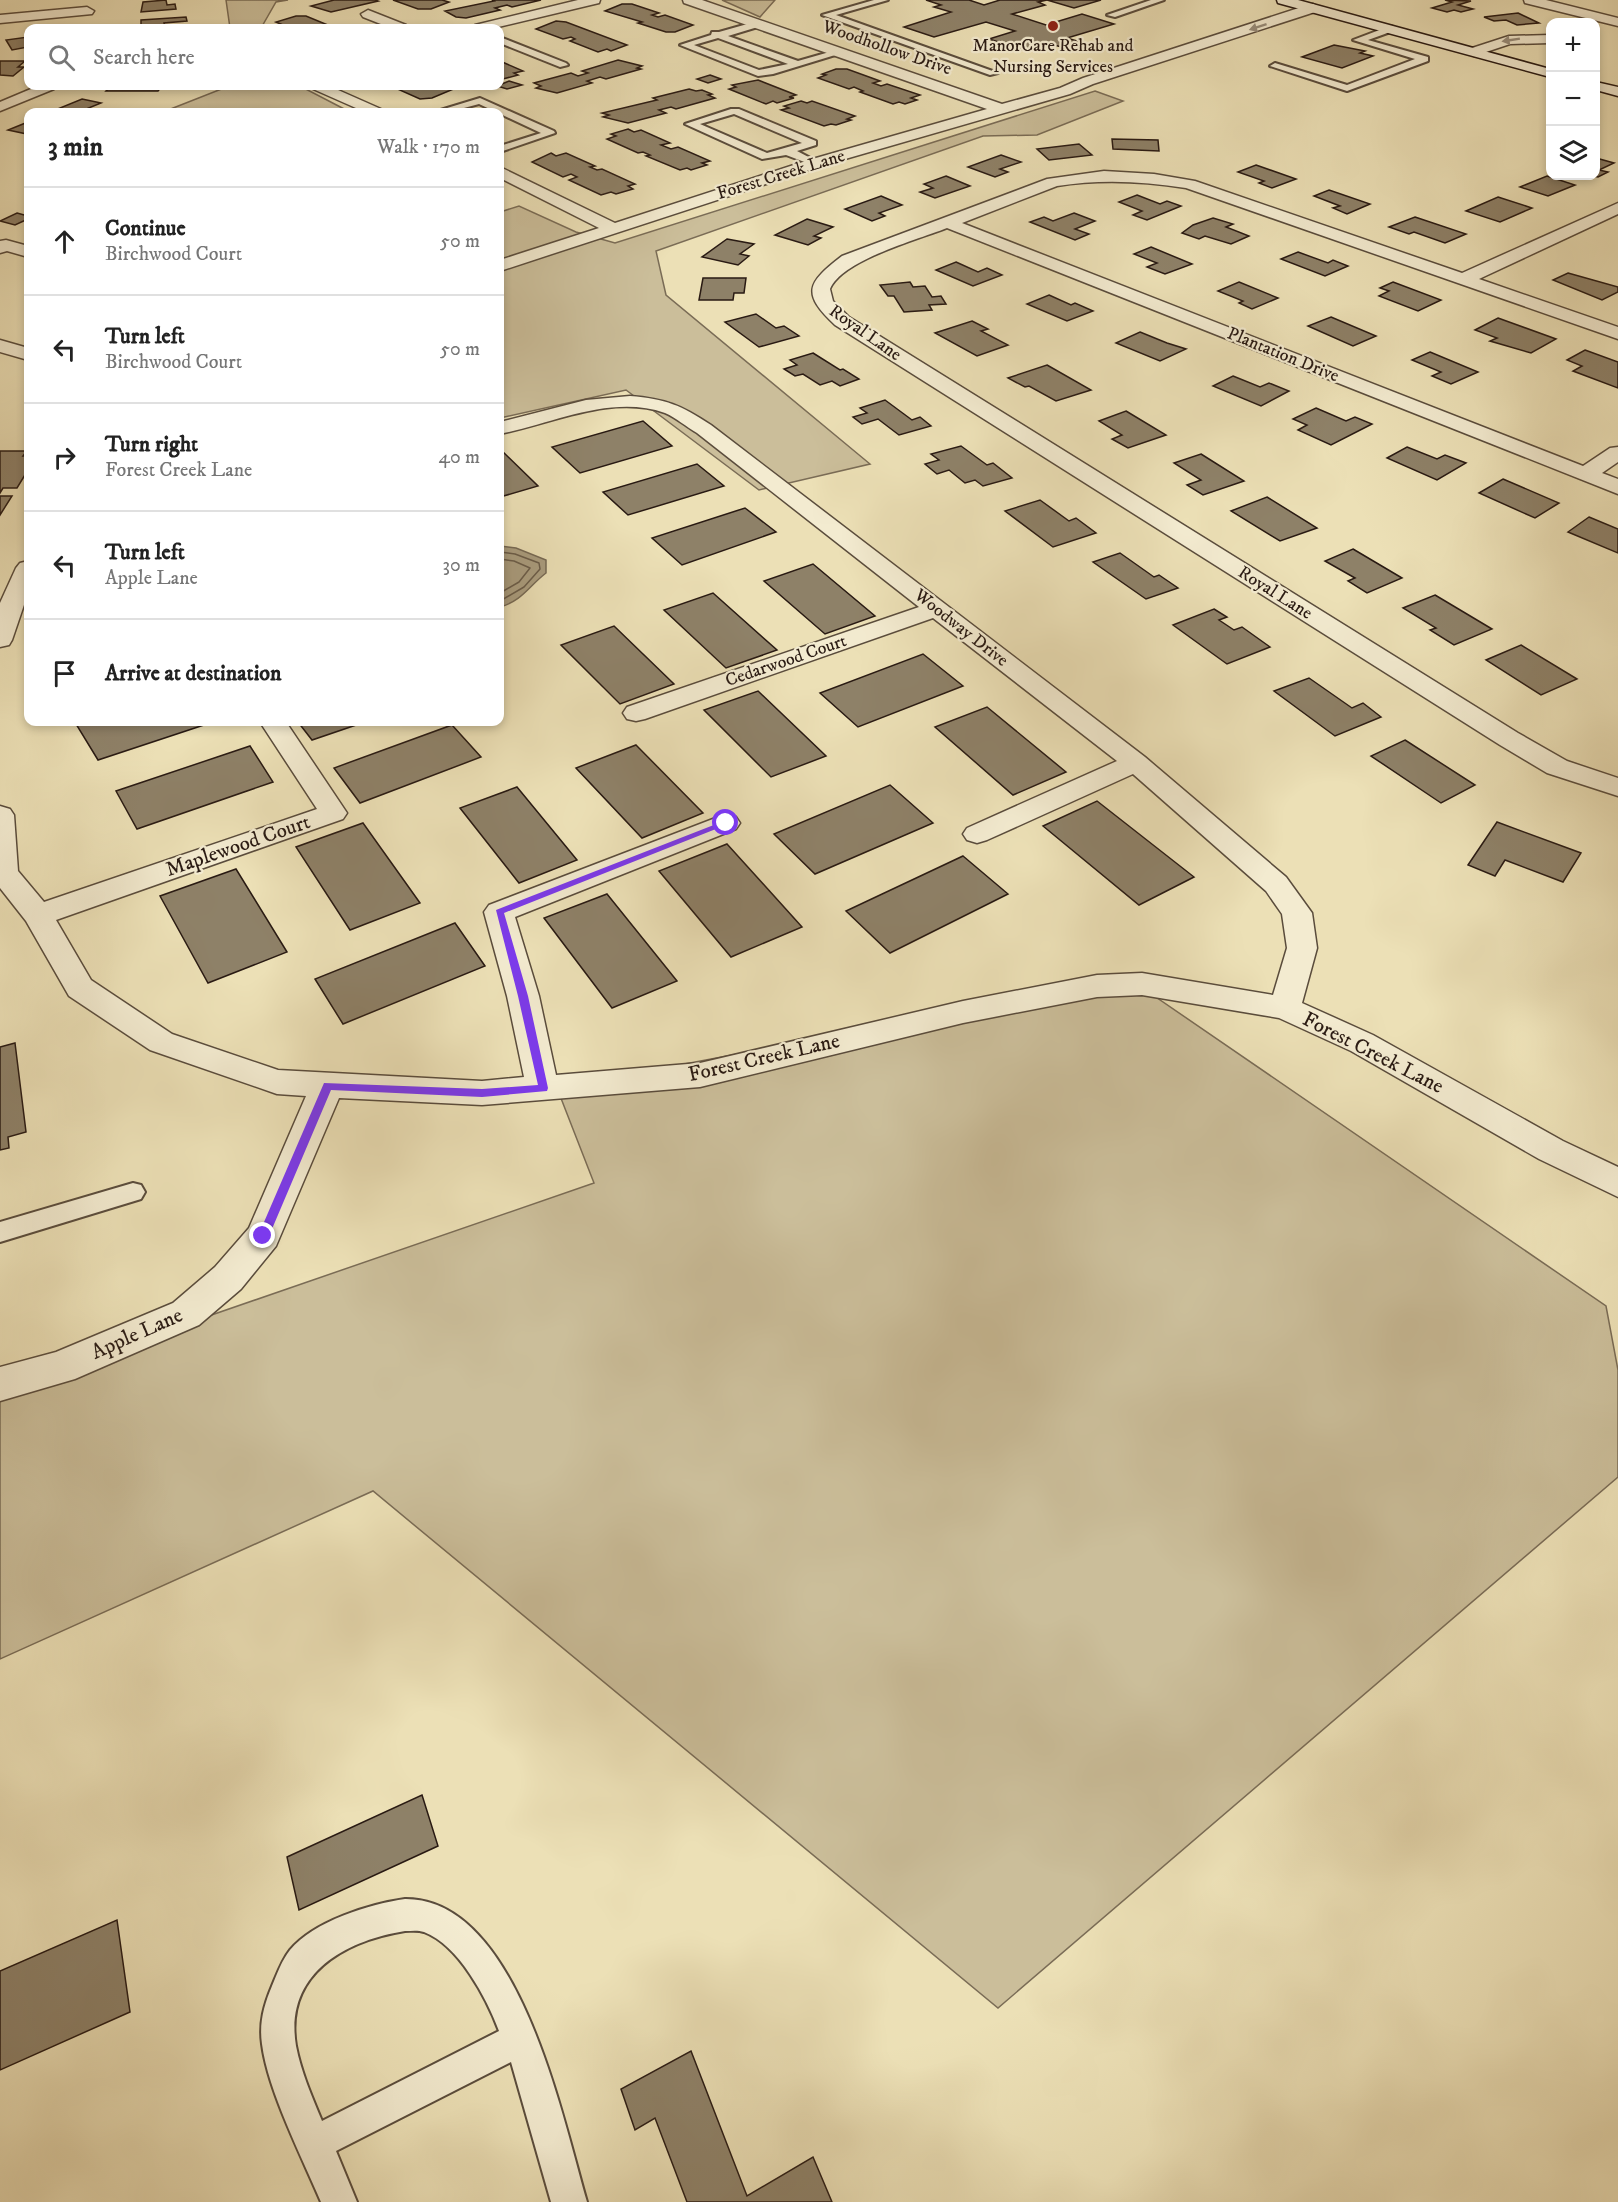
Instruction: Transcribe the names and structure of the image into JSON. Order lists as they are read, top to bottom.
{
  "streets": {
    "street": [
      "Woodhollow Drive",
      "Forest Creek Lane",
      "Royal Lane",
      "Plantation Drive",
      "Woodway Drive",
      "Cedarwood Court",
      "Maplewood Court",
      "Apple Lane"
    ]
  },
  "crossings": [
    ["Woodhollow Drive", "Forest Creek Lane"],
    ["Forest Creek Lane", "Woodway Drive"],
    ["Forest Creek Lane", "Maplewood Court"],
    ["Forest Creek Lane", "Apple Lane"],
    ["Royal Lane", "Plantation Drive"],
    ["Woodway Drive", "Cedarwood Court"]
  ],
  "places": ["ManorCare Rehab and Nursing Services"],
  "page": {
    "map_buttons": ["+", "−"],
    "search": "Search here",
    "heading": ["3 min", "Walk · 170 m"],
    "list": [
      ["Continue", "Birchwood Court", "50 m"],
      ["Turn left", "Birchwood Court", "50 m"],
      ["Turn right", "Forest Creek Lane", "40 m"],
      ["Turn left", "Apple Lane", "30 m"],
      "Arrive at destination"
    ]
  }
}
